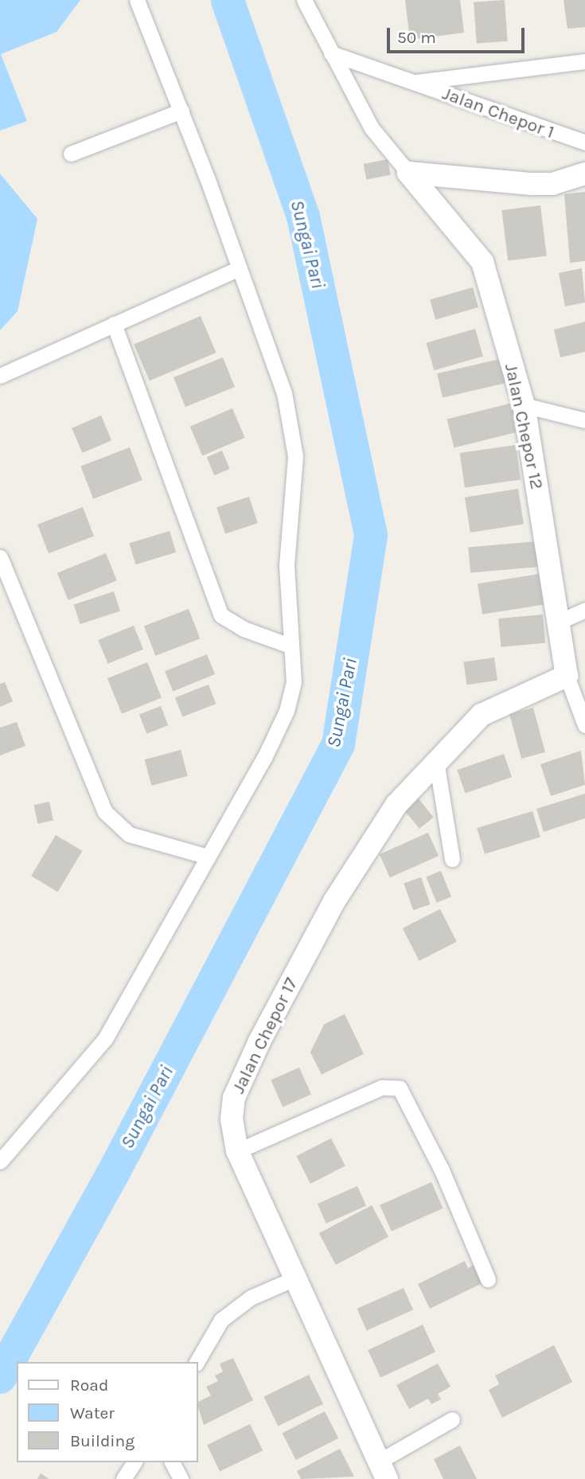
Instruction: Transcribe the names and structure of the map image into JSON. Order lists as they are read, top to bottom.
{
  "streets": {
    "street": ["Jalan Chepor 1", "Jalan Chepor 12", "Jalan Chepor 17"]
  },
  "crossings": [
    ["Jalan Chepor 12", "Jalan Chepor 17"]
  ],
  "water": ["Sungai Pari"],
  "legend": ["Road", "Water", "Building"],
  "scale_bar": "50 m"
}
